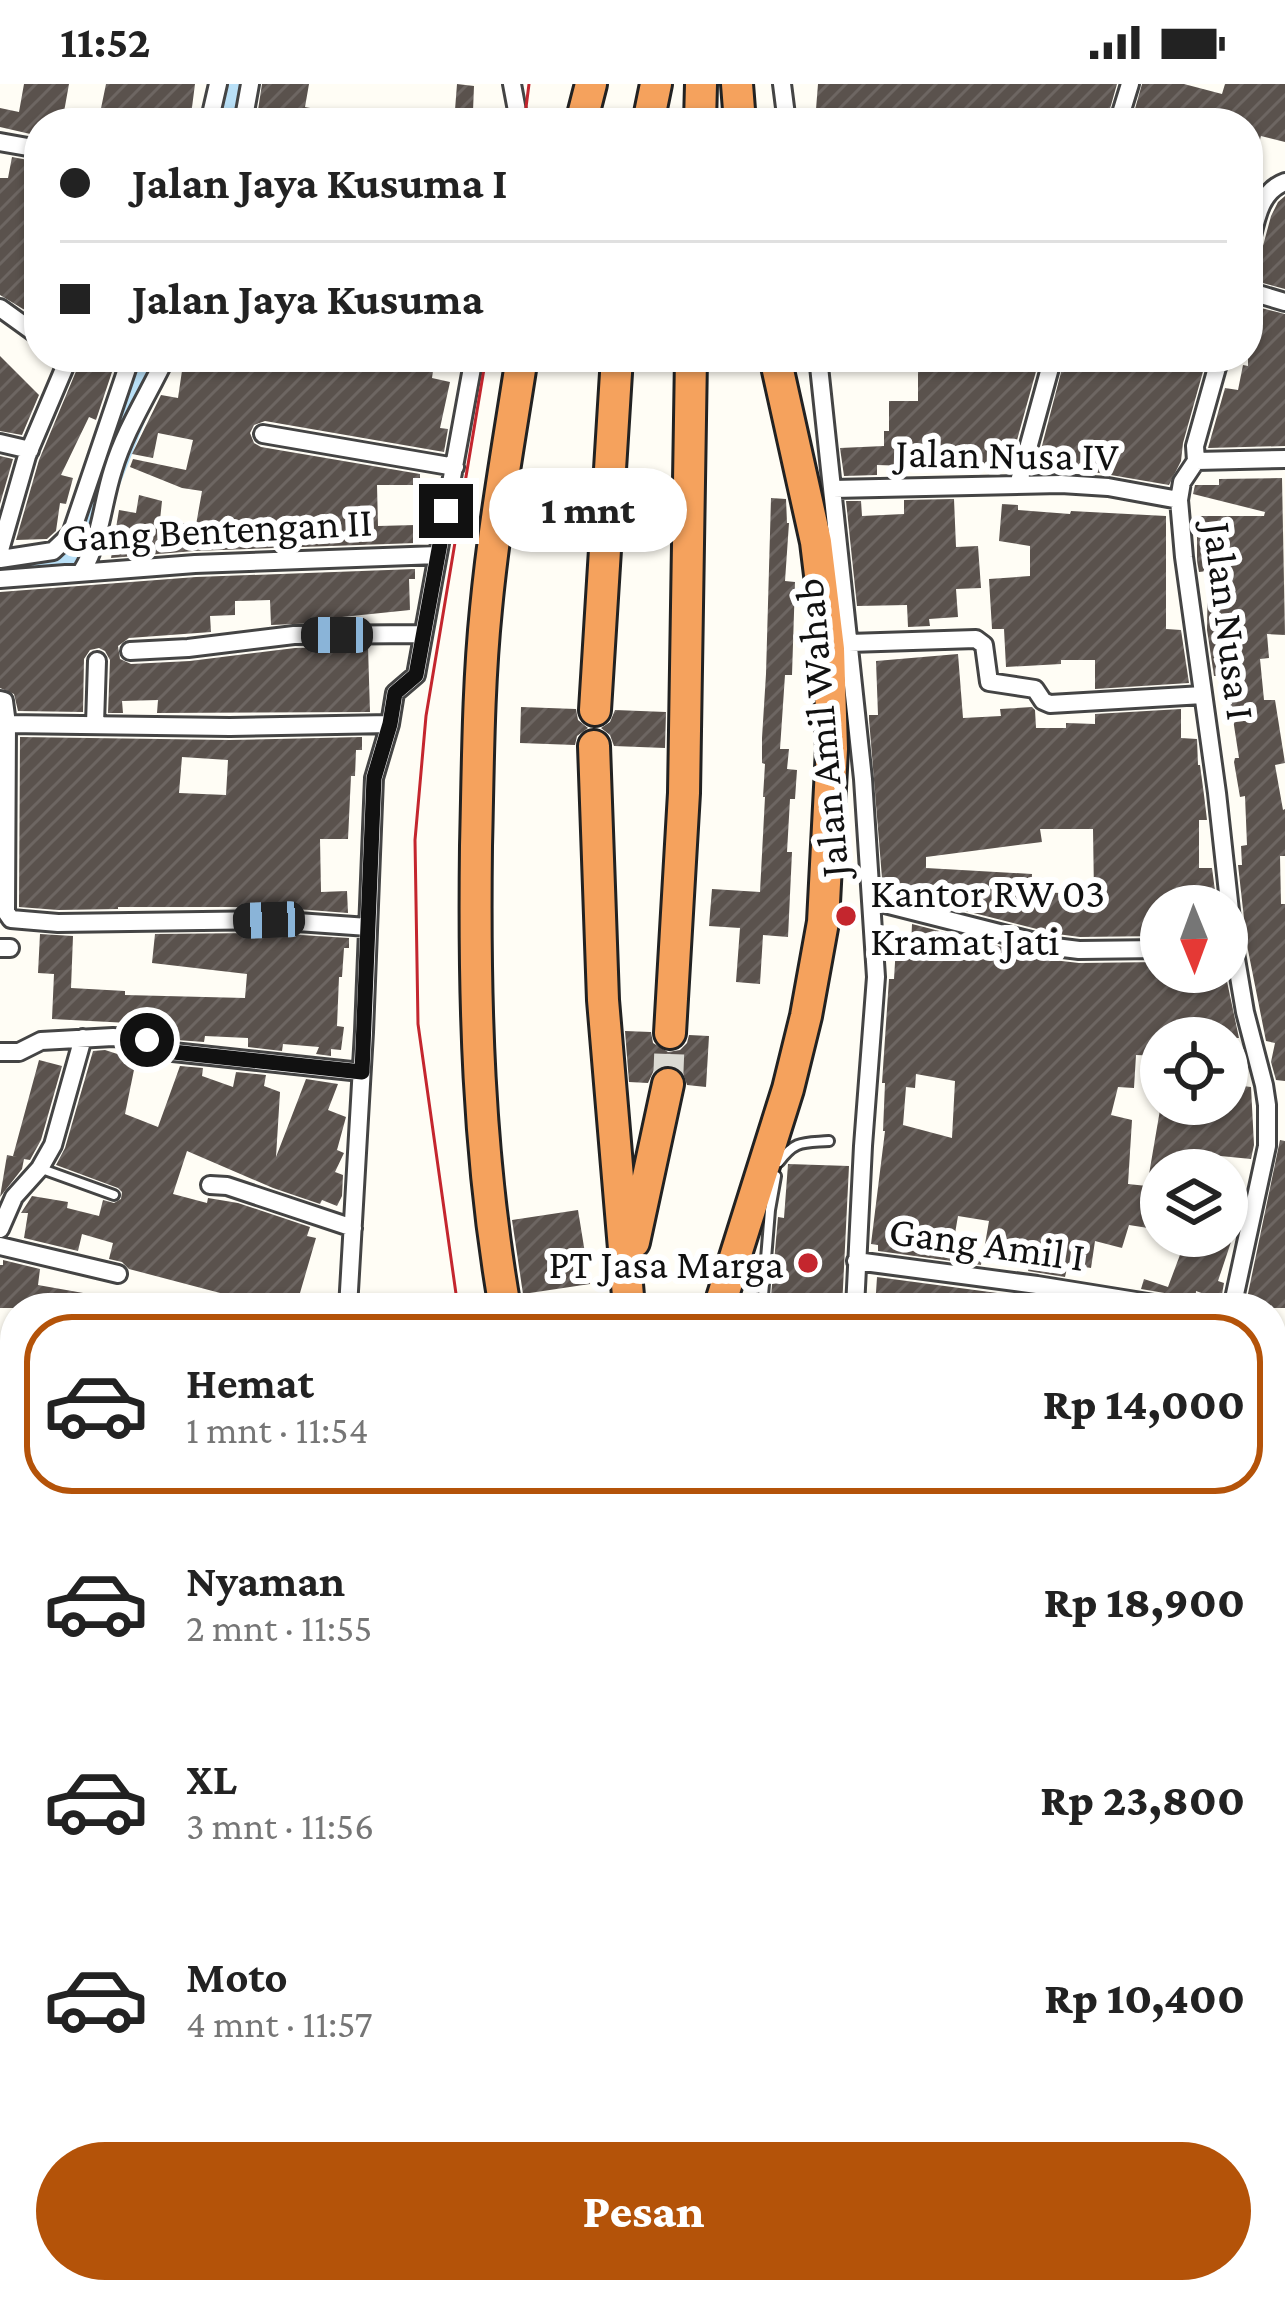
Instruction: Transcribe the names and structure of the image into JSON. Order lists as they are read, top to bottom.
{
  "streets": {
    "street": [
      "Jalan Nusa IV",
      "Gang Bentengan II",
      "Jalan Nusa I",
      "Jalan Amil Wahab",
      "Gang Amil I"
    ]
  },
  "crossings": [
    ["Jalan Nusa IV", "Jalan Nusa I"],
    ["Jalan Nusa IV", "Jalan Amil Wahab"],
    ["Jalan Amil Wahab", "Gang Amil I"]
  ],
  "places": ["Kantor RW 03 Kramat Jati", "PT Jasa Marga"],
  "north": "bottom",
  "page": {
    "status": "11:52",
    "banner": ["Jalan Jaya Kusuma I", "Jalan Jaya Kusuma"],
    "bubble": "1 mnt",
    "list": [
      {
        "name": "Hemat",
        "note": "1 mnt · 11:54",
        "value": "Rp 14,000"
      },
      {
        "name": "Nyaman",
        "note": "2 mnt · 11:55",
        "value": "Rp 18,900"
      },
      {
        "name": "XL",
        "note": "3 mnt · 11:56",
        "value": "Rp 23,800"
      },
      {
        "name": "Moto",
        "note": "4 mnt · 11:57",
        "value": "Rp 10,400"
      }
    ],
    "buttons": "Pesan"
  }
}
